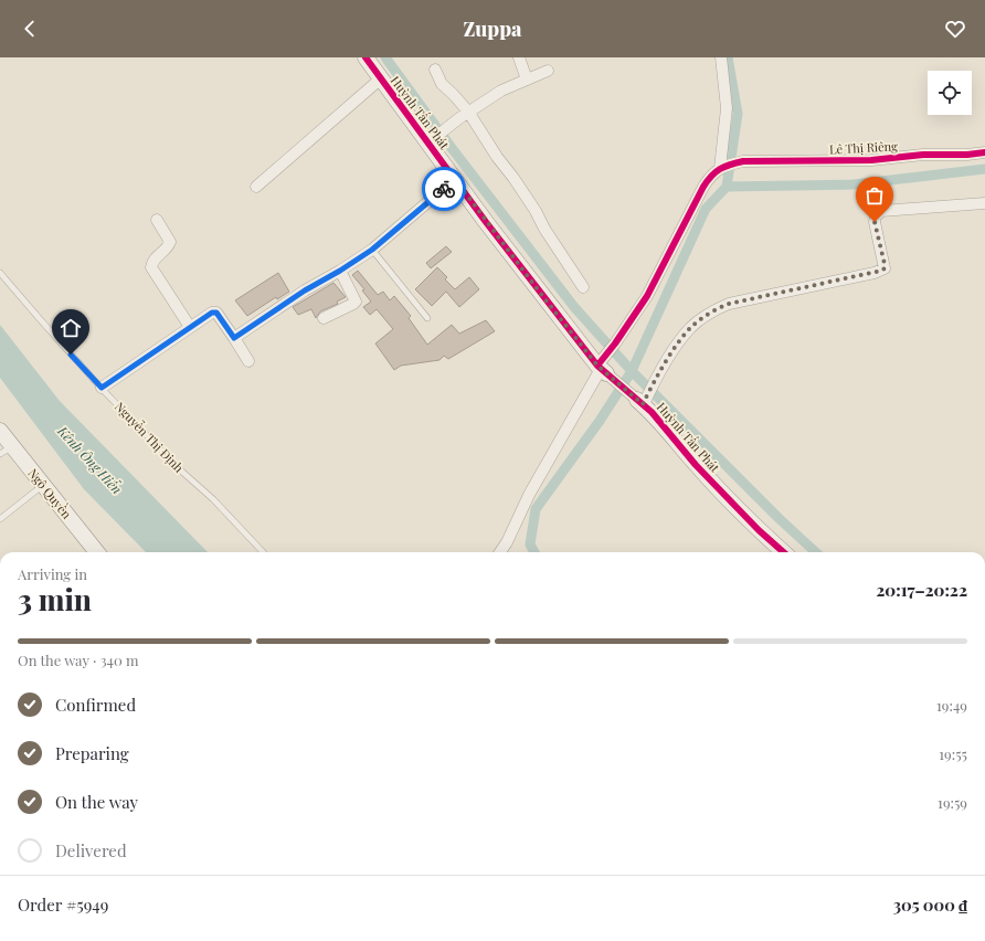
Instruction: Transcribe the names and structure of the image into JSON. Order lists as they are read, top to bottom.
{
  "streets": {
    "street": ["Huỳnh Tấn Phát", "Lê Thị Riêng", "Ngô Quyền"],
    "lane": ["Nguyễn Thị Định"]
  },
  "water": ["Kênh Ông Hiển"],
  "page": {
    "header": "Zuppa",
    "heading": ["3 min", "Arriving in", "20:17–20:22"],
    "panel": ["Order #5949", "305 000 ₫"],
    "bar": "On the way · 340 m",
    "list": [
      ["Confirmed", "19:49"],
      ["Preparing", "19:55"],
      ["On the way", "19:59"],
      "Delivered"
    ]
  }
}
